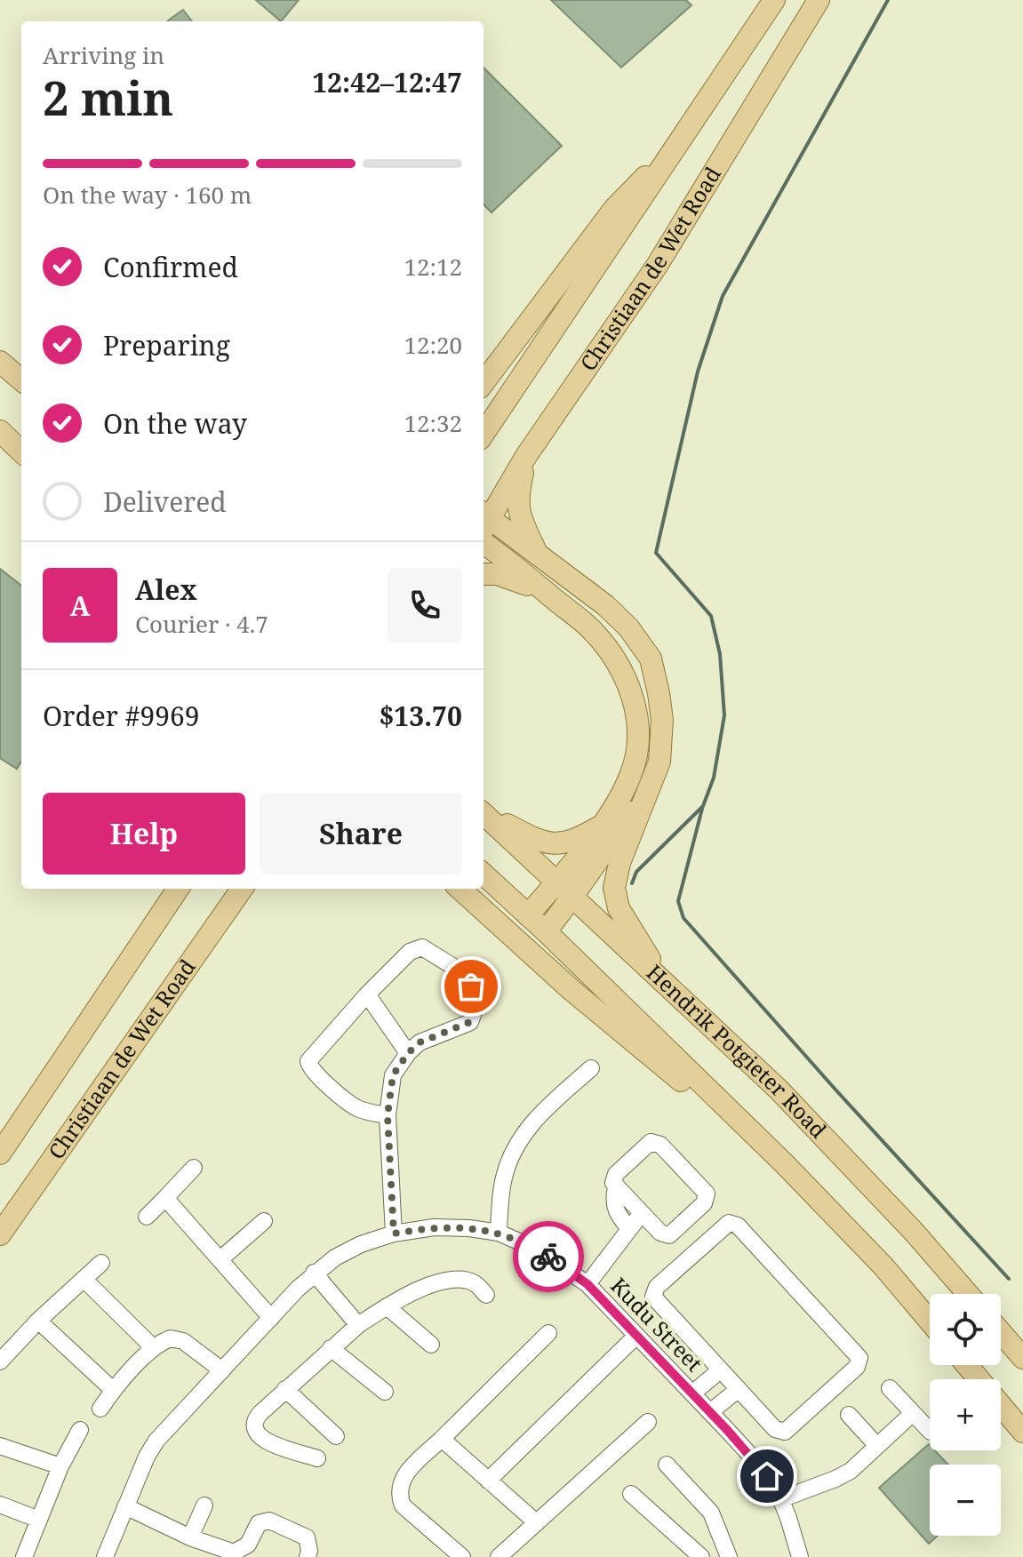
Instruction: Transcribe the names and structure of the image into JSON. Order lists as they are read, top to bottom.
{
  "streets": {
    "main road": ["Christiaan de Wet Road", "Hendrik Potgieter Road"],
    "street": ["Kudu Street"]
  },
  "page": {
    "heading": ["2 min", "Arriving in", "12:42–12:47"],
    "panel": [
      "Alex",
      "Courier · 4.7",
      "Order #9969",
      "$13.70"
    ],
    "bar": "On the way · 160 m",
    "list": [
      ["Confirmed", "12:12"],
      ["Preparing", "12:20"],
      ["On the way", "12:32"],
      "Delivered"
    ],
    "round": "A",
    "buttons": ["Help", "Share"],
    "map_buttons": ["+", "−"]
  }
}
